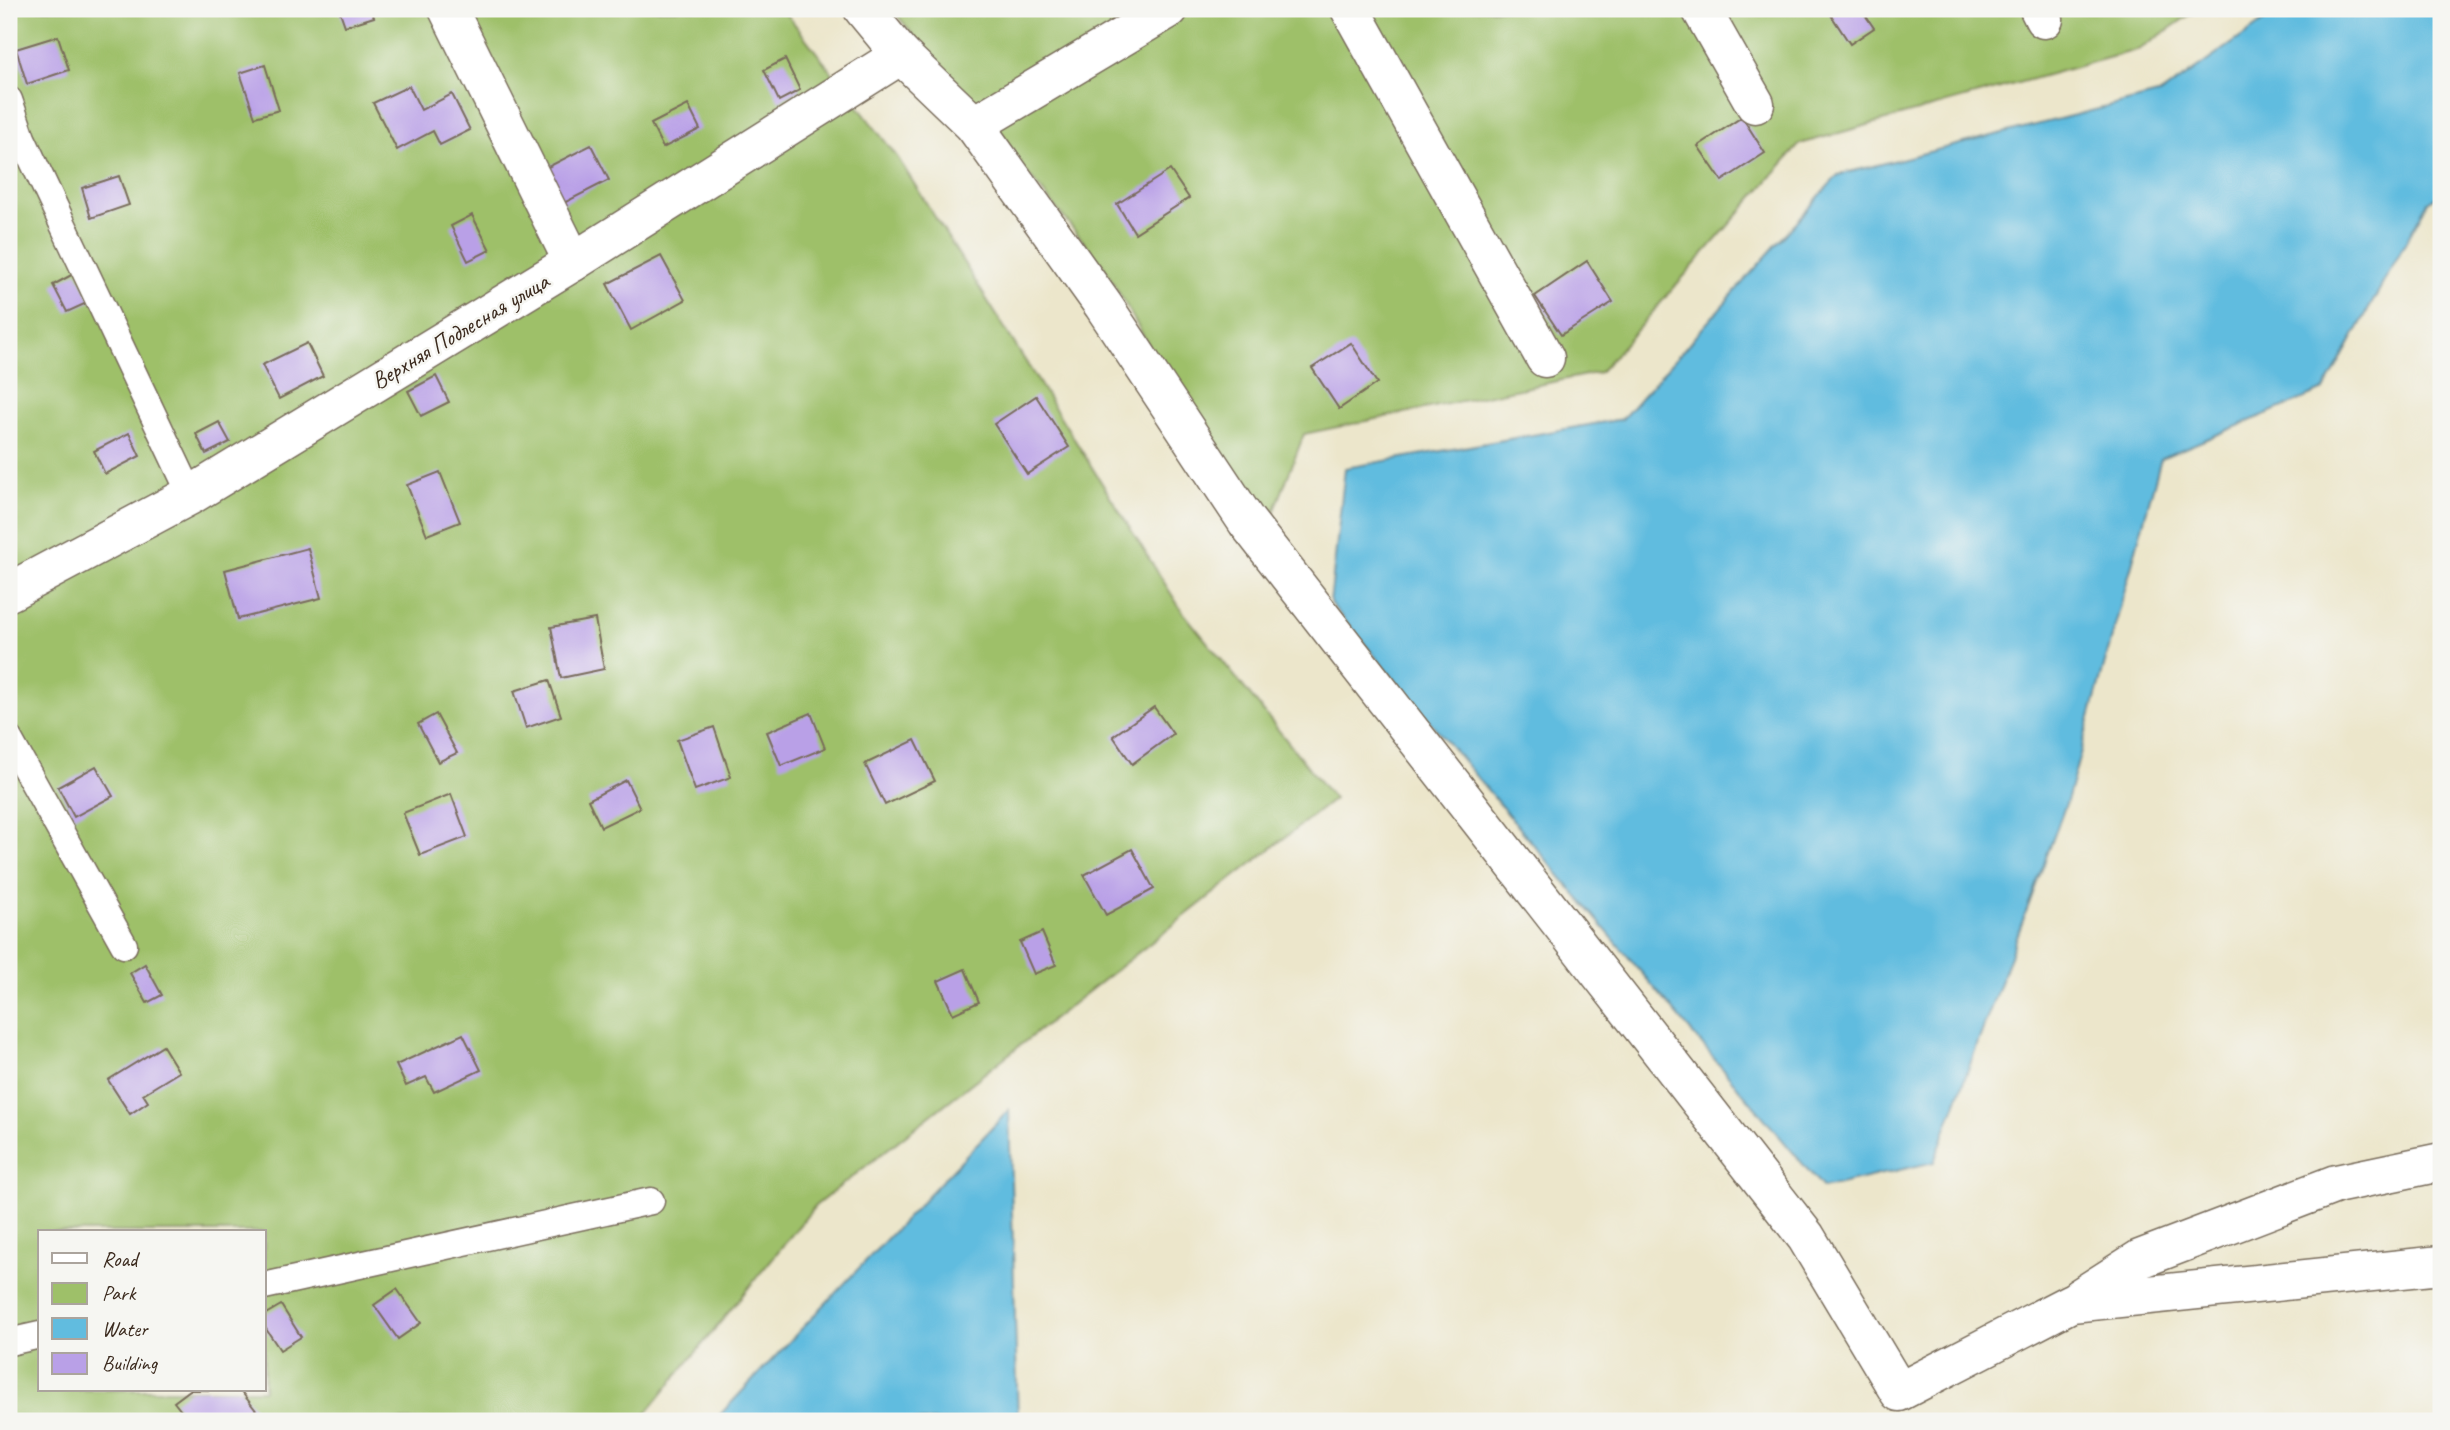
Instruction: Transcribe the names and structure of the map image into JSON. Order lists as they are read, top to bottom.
{
  "streets": {
    "street": ["Верхняя Подлесная улица"]
  },
  "legend": [
    "Road",
    "Park",
    "Water",
    "Building"
  ]
}
